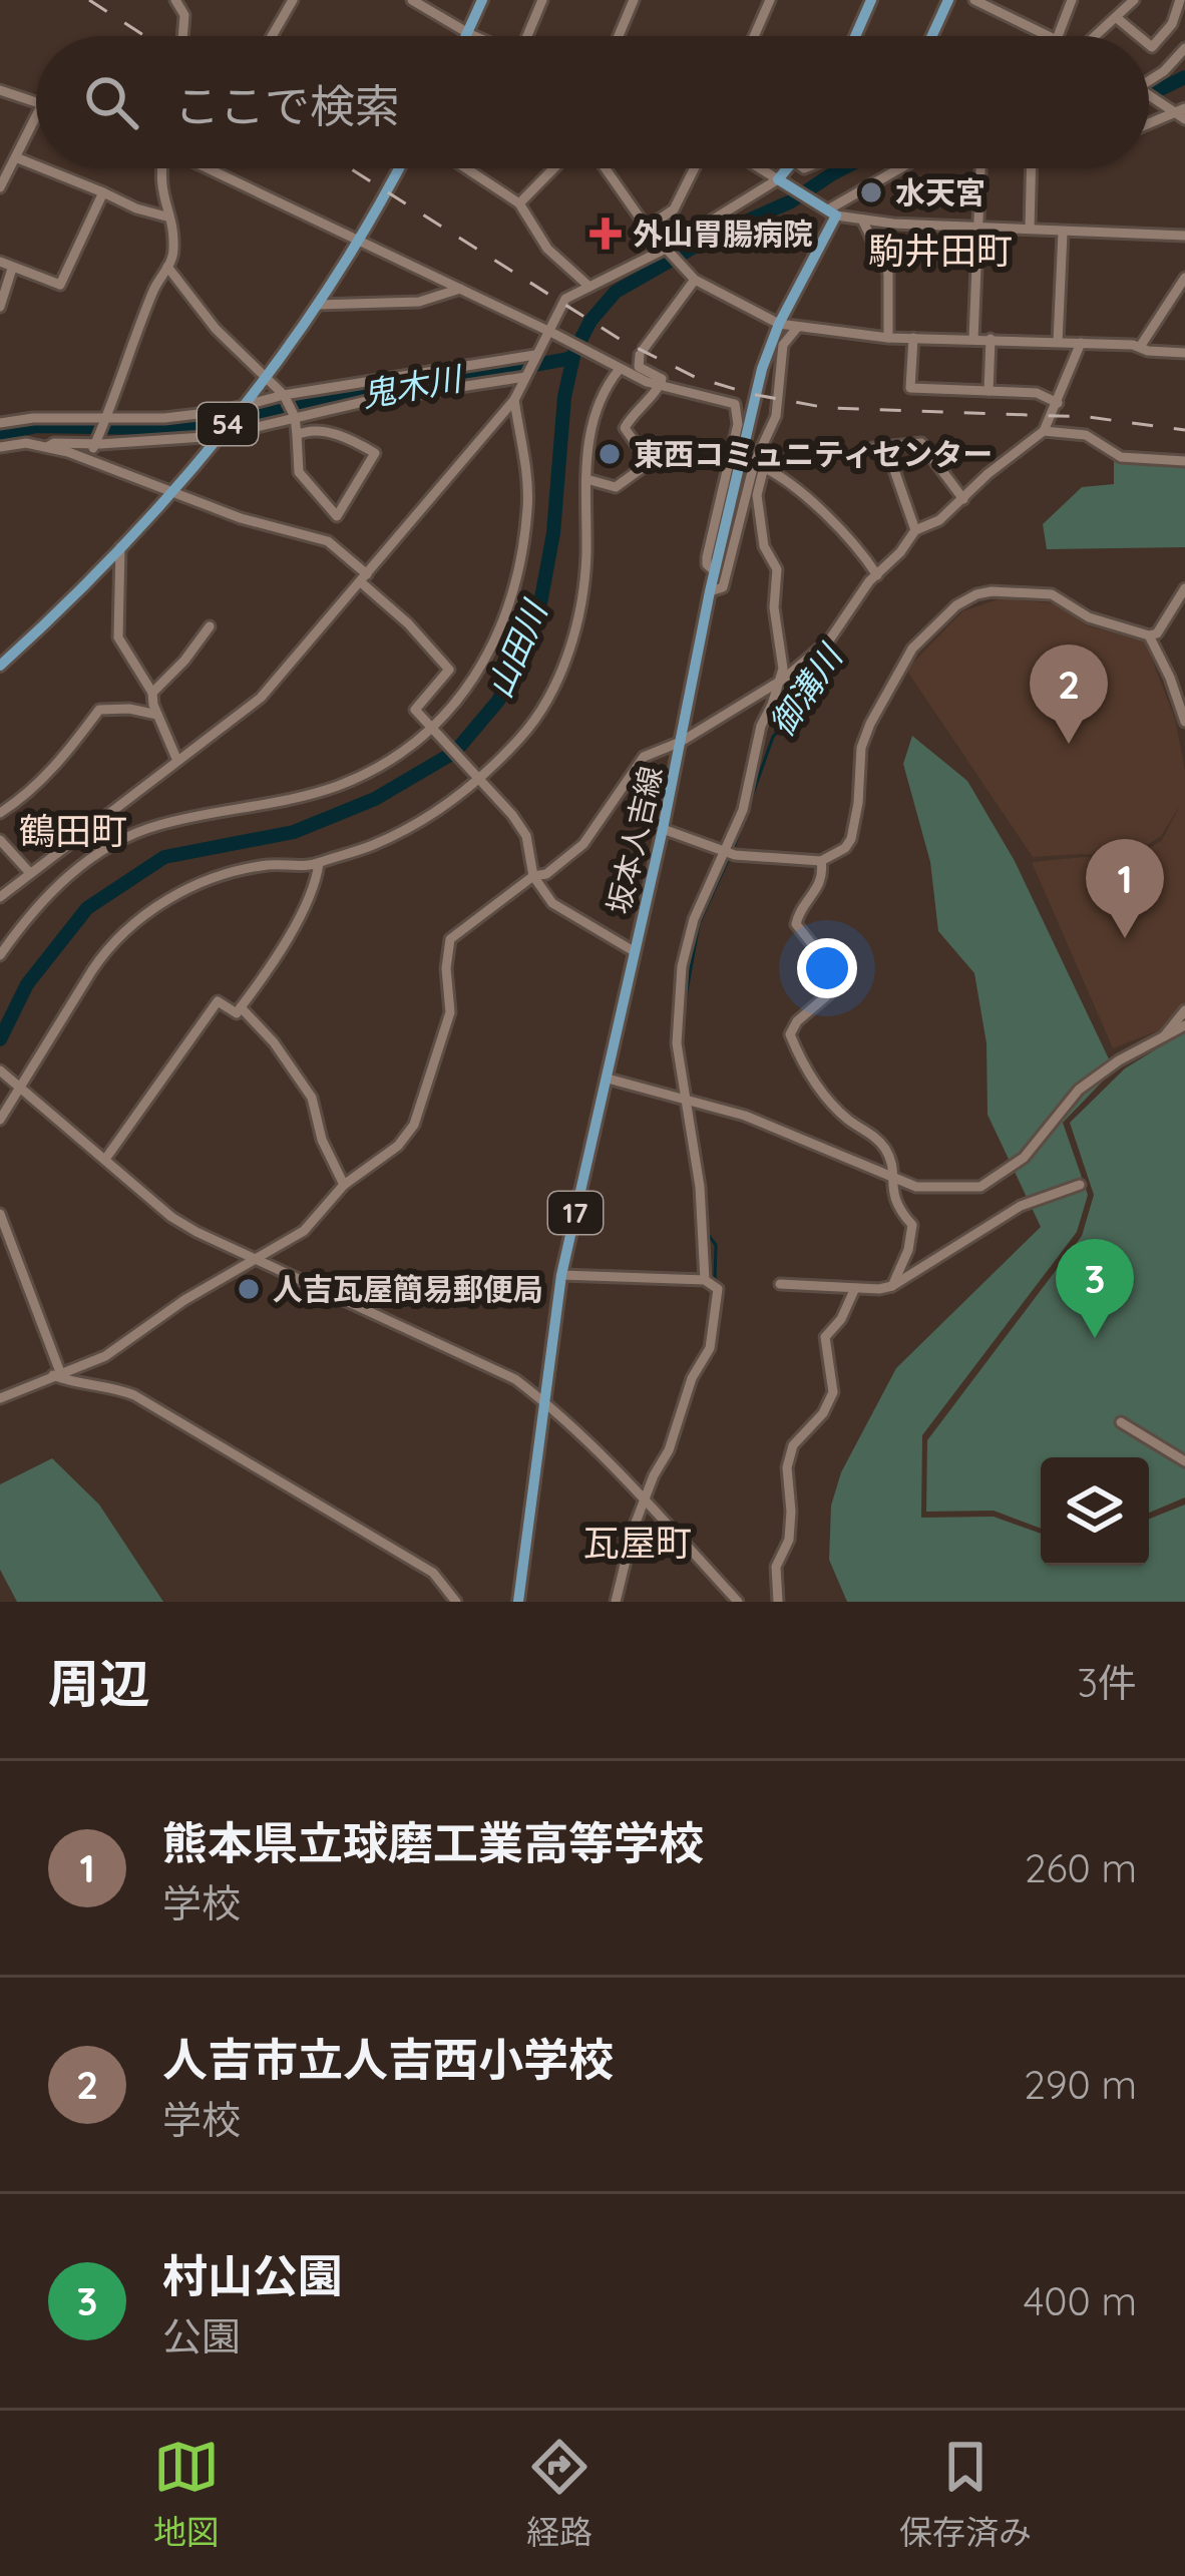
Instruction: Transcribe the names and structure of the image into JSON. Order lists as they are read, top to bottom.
{
  "streets": {
    "main road": ["54", "坂本人吉線", "17"]
  },
  "districts": ["駒井田町", "鶴田町", "瓦屋町"],
  "water": ["鬼木川", "山田川", "御溝川"],
  "places": {
    "other": ["水天宮", "東西コミュニティセンター", "人吉瓦屋簡易郵便局"],
    "health": ["外山胃腸病院"]
  },
  "page": {
    "search": "ここで検索",
    "pins": ["2", "1", "3"],
    "heading": ["周辺", "3件"],
    "list": [
      {
        "mark": "1",
        "name": "熊本県立球磨工業高等学校",
        "note": "学校",
        "value": "260 m"
      },
      {
        "mark": "2",
        "name": "人吉市立人吉西小学校",
        "note": "学校",
        "value": "290 m"
      },
      {
        "mark": "3",
        "name": "村山公園",
        "note": "公園",
        "value": "400 m"
      }
    ],
    "nav": ["地図", "経路", "保存済み"]
  }
}
